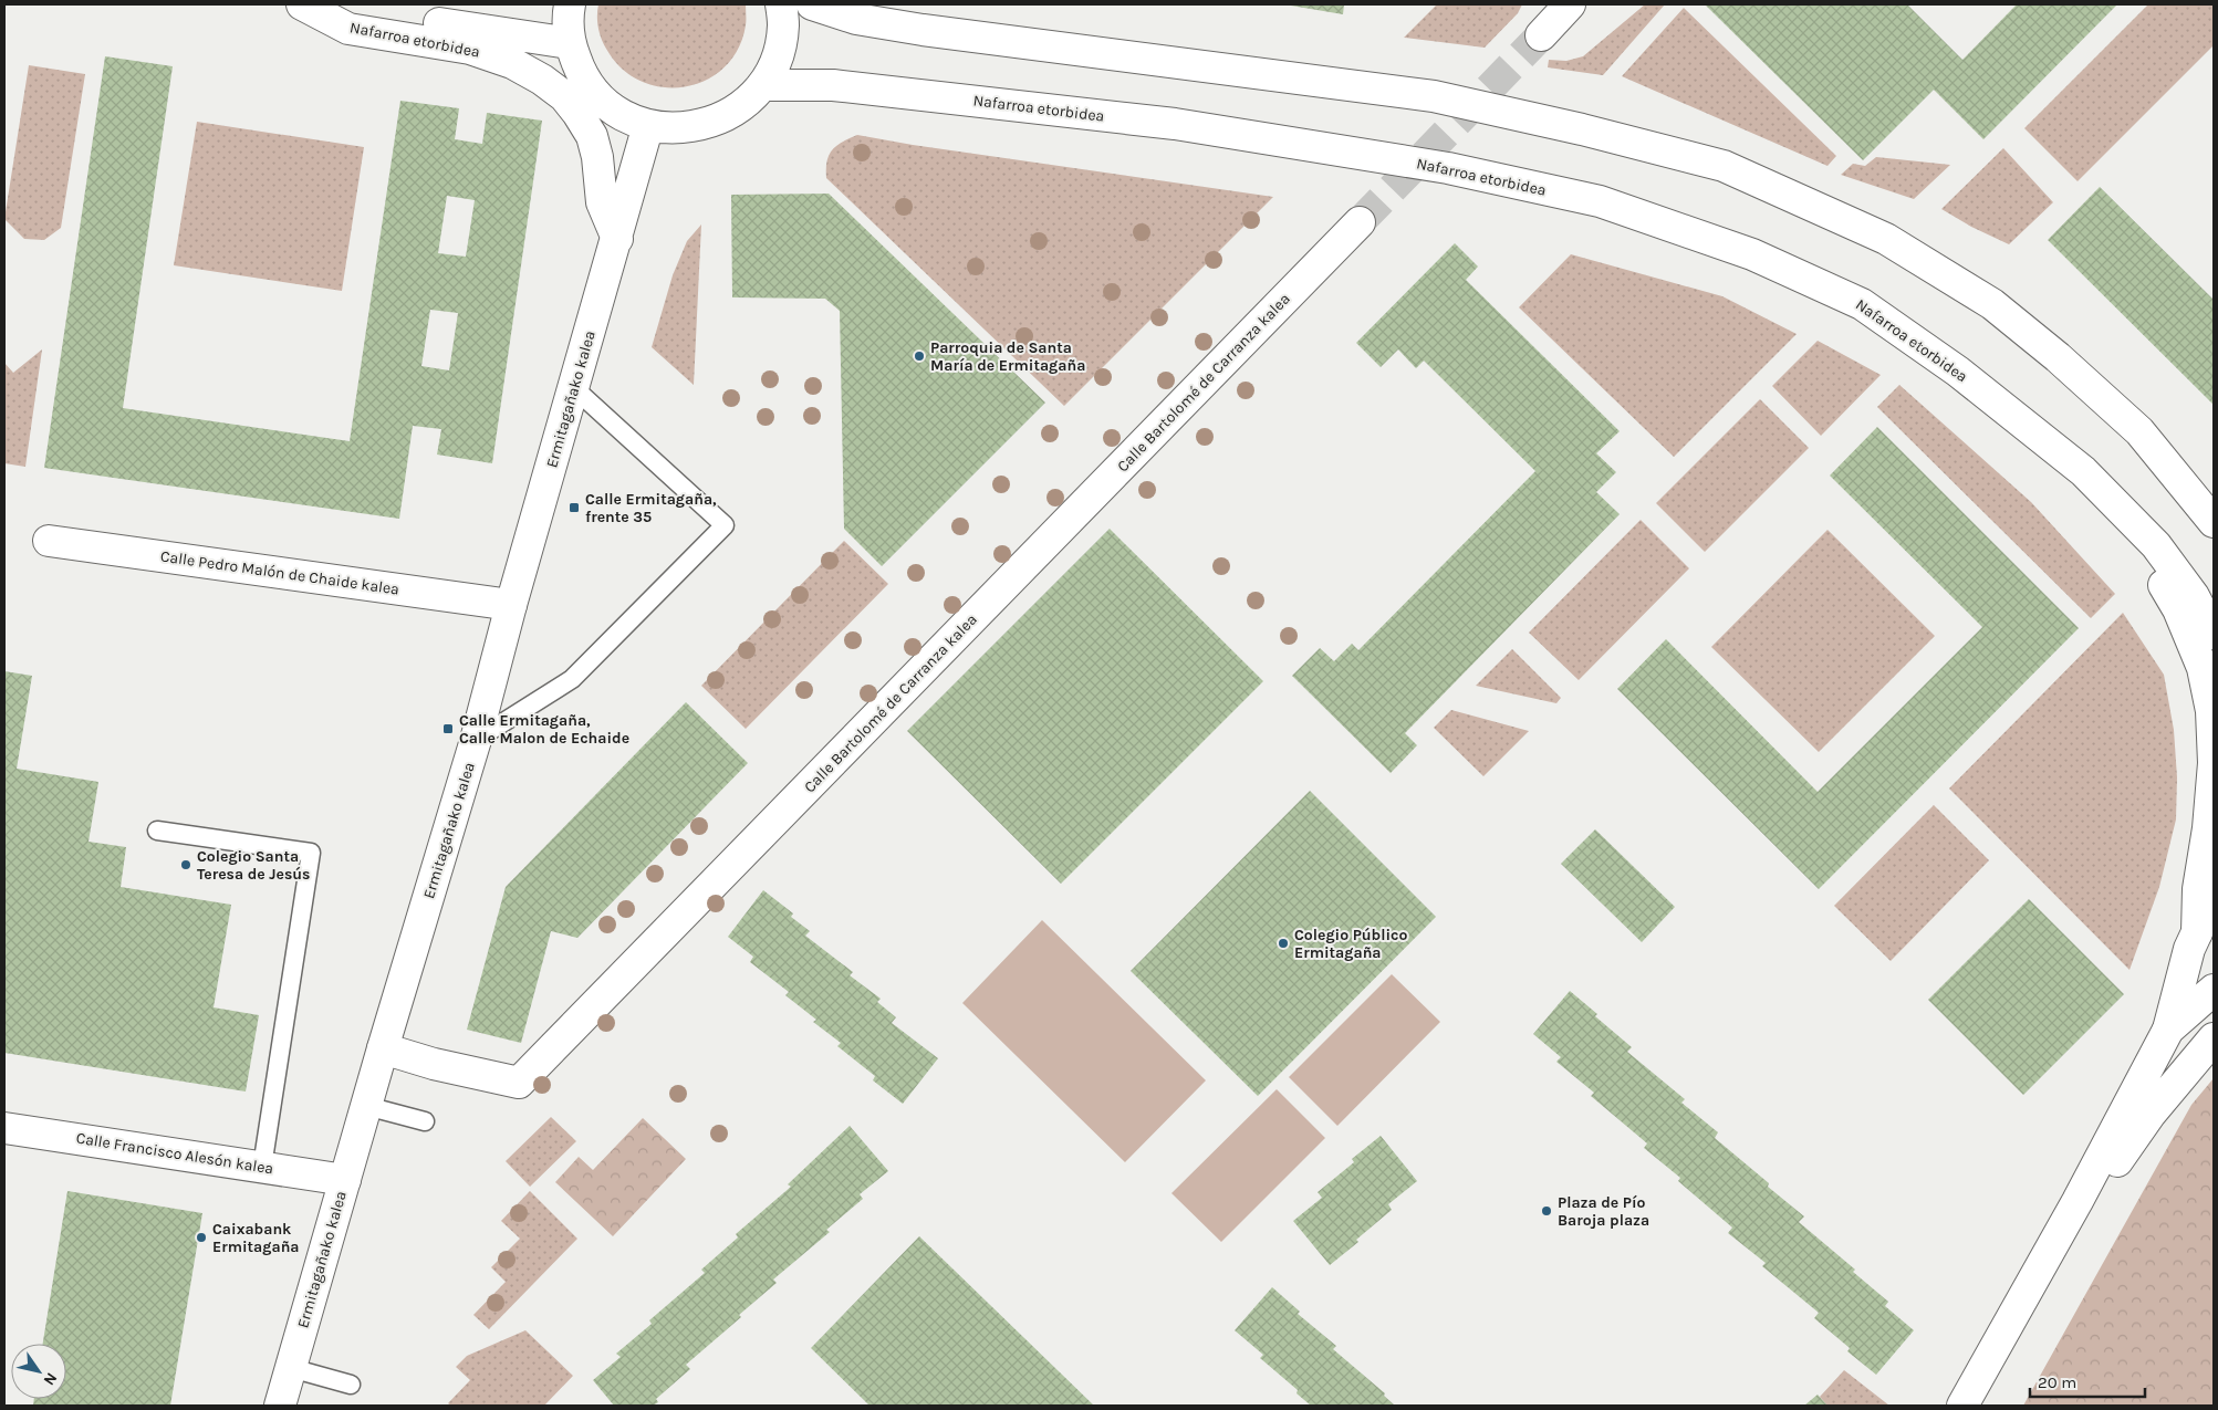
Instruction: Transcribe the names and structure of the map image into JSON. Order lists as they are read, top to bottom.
{
  "streets": {
    "street": [
      "Nafarroa etorbidea",
      "Calle Bartolomé de Carranza kalea",
      "Ermitagañako kalea",
      "Calle Pedro Malón de Chaide kalea",
      "Calle Francisco Alesón kalea"
    ]
  },
  "crossings": [
    ["Nafarroa etorbidea", "Ermitagañako kalea"],
    ["Calle Bartolomé de Carranza kalea", "Ermitagañako kalea"],
    ["Ermitagañako kalea", "Calle Pedro Malón de Chaide kalea"],
    ["Ermitagañako kalea", "Calle Francisco Alesón kalea"]
  ],
  "places": {
    "other": [
      "Parroquia de Santa María de Ermitagaña",
      "Colegio Santa Teresa de Jesús",
      "Colegio Público Ermitagaña",
      "Plaza de Pío Baroja plaza",
      "Caixabank Ermitagaña"
    ],
    "transit": ["Calle Ermitagaña, frente 35", "Calle Ermitagaña, Calle Malon de Echaide"]
  },
  "scale_bar": "20 m",
  "north": "bottom right"
}
